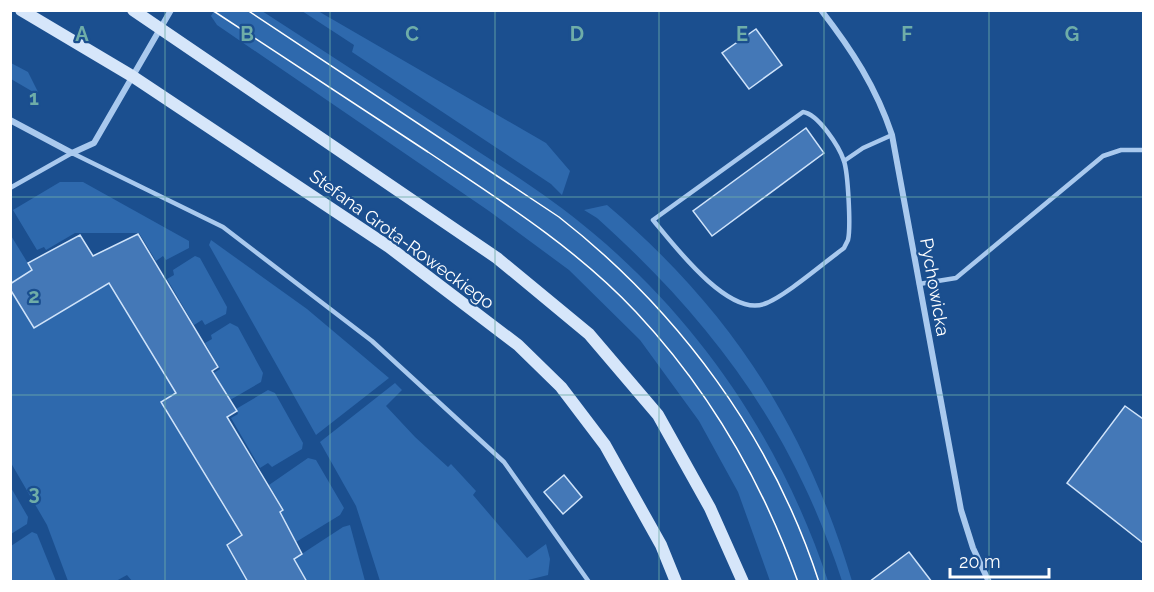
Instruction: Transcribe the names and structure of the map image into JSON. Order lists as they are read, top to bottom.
{
  "streets": {
    "main road": ["Stefana Grota-Roweckiego"],
    "street": ["Pychowicka"]
  },
  "scale_bar": "20 m",
  "grid": {
    "columns": [
      "A",
      "B",
      "C",
      "D",
      "E",
      "F",
      "G"
    ],
    "rows": ["1", "2", "3"]
  }
}
